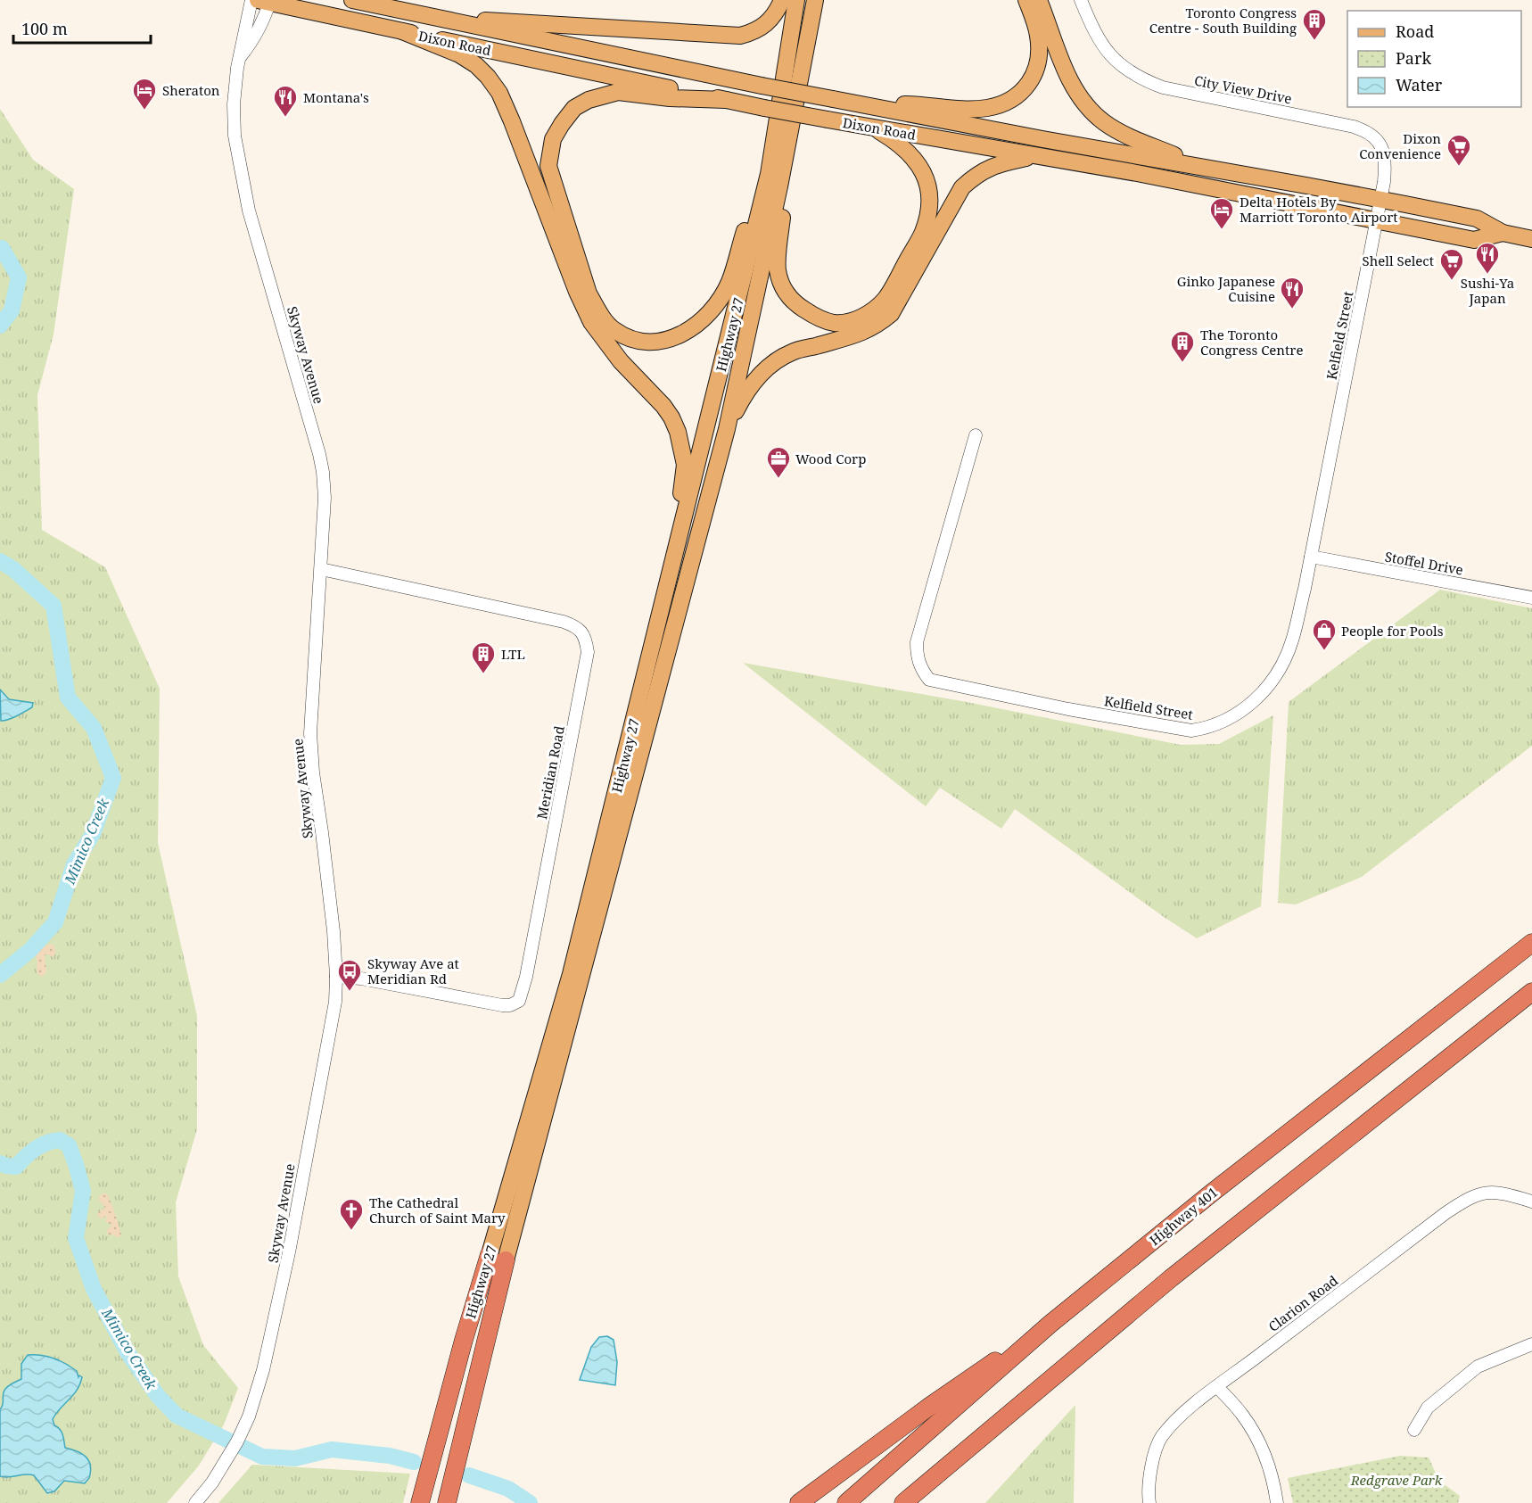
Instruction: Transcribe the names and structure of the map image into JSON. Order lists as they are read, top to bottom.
{
  "streets": {
    "highway": ["Highway 27", "Highway 401"],
    "main road": ["Dixon Road"],
    "street": [
      "City View Drive",
      "Kelfield Street",
      "Skyway Avenue",
      "Stoffel Drive",
      "Meridian Road",
      "Clarion Road"
    ]
  },
  "crossings": [
    ["Dixon Road", "City View Drive"],
    ["Dixon Road", "Kelfield Street"],
    ["Dixon Road", "Skyway Avenue"],
    ["City View Drive", "Kelfield Street"],
    ["Kelfield Street", "Stoffel Drive"],
    ["Skyway Avenue", "Meridian Road"]
  ],
  "water": ["Mimico Creek"],
  "parks": ["Redgrave Park"],
  "places": {
    "building": ["Toronto Congress Centre - South Building", "The Toronto Congress Centre", "LTL"],
    "hotel": ["Sheraton", "Delta Hotels By Marriott Toronto Airport"],
    "restaurant": ["Montana's", "Sushi-Ya Japan", "Ginko Japanese Cuisine"],
    "supermarket": ["Dixon Convenience", "Shell Select"],
    "office": ["Wood Corp"],
    "shop": ["People for Pools"],
    "bus stop": ["Skyway Ave at Meridian Rd"],
    "church": ["The Cathedral Church of Saint Mary"]
  },
  "legend": ["Road", "Park", "Water"],
  "scale_bar": "100 m"
}
